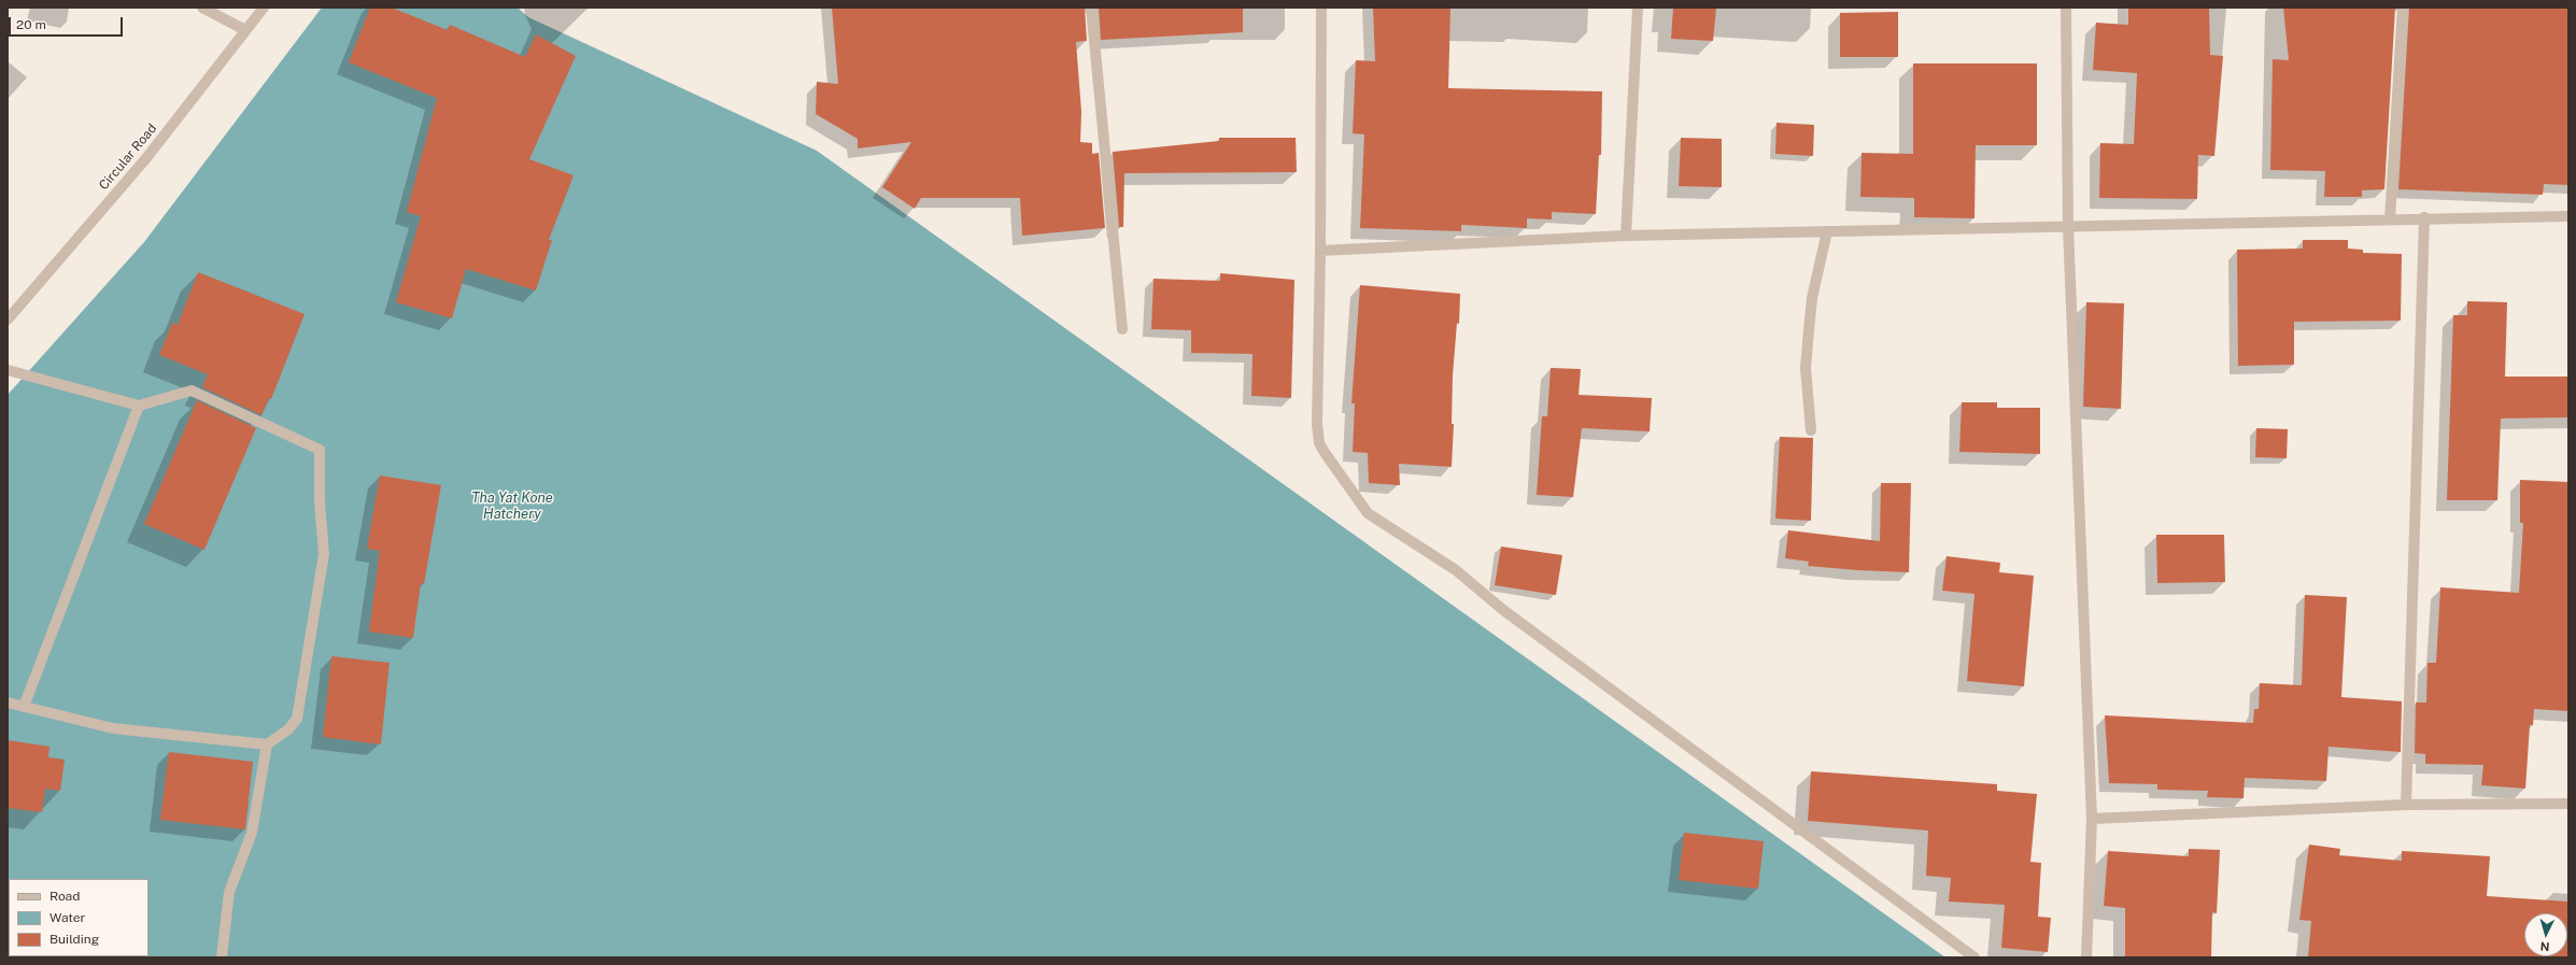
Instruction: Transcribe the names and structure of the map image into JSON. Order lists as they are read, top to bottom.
{
  "streets": {
    "street": ["Circular Road"]
  },
  "water": ["Tha Yat Kone Hatchery"],
  "legend": ["Road", "Water", "Building"],
  "scale_bar": "20 m",
  "north": "bottom"
}
